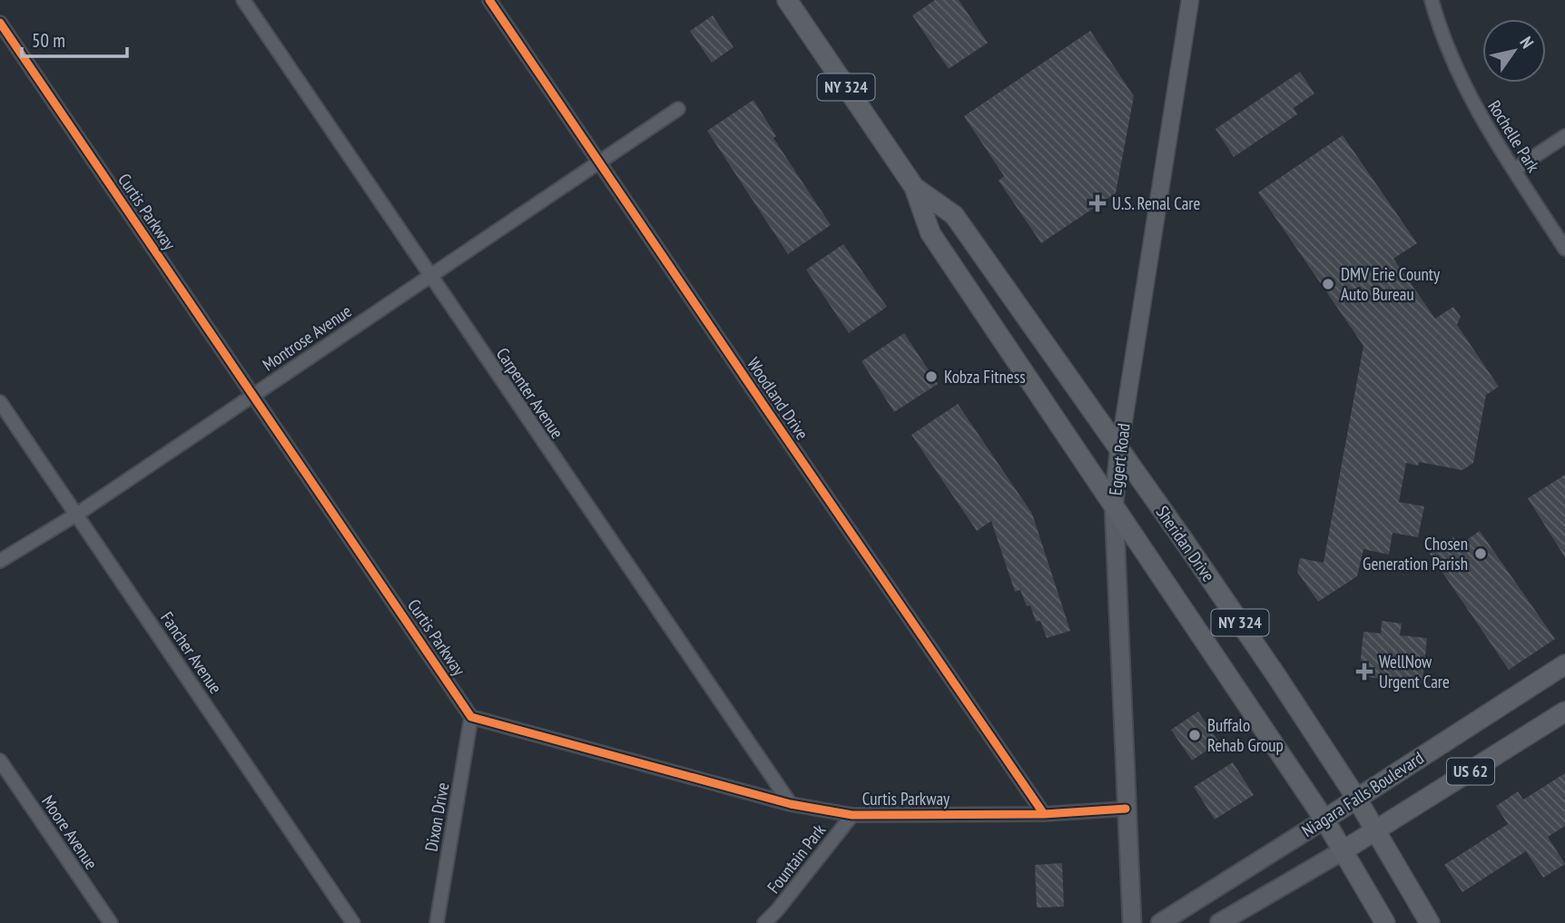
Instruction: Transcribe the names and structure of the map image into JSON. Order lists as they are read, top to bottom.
{
  "streets": {
    "main road": [
      "NY 324",
      "Eggert Road",
      "Sheridan Drive",
      "US 62",
      "Niagara Falls Boulevard"
    ],
    "street": [
      "Rochelle Park",
      "Curtis Parkway",
      "Montrose Avenue",
      "Carpenter Avenue",
      "Woodland Drive",
      "Fancher Avenue",
      "Dixon Drive",
      "Moore Avenue",
      "Fountain Park"
    ]
  },
  "crossings": [
    ["Curtis Parkway", "Montrose Avenue"],
    ["Curtis Parkway", "Carpenter Avenue"],
    ["Curtis Parkway", "Woodland Drive"],
    ["Curtis Parkway", "Eggert Road"],
    ["Curtis Parkway", "Dixon Drive"],
    ["Curtis Parkway", "Fountain Park"],
    ["Montrose Avenue", "Carpenter Avenue"],
    ["Montrose Avenue", "Woodland Drive"],
    ["Montrose Avenue", "Fancher Avenue"],
    ["Eggert Road", "Sheridan Drive"],
    ["Sheridan Drive", "Niagara Falls Boulevard"]
  ],
  "places": {
    "health": ["U.S. Renal Care", "WellNow Urgent Care"],
    "other": [
      "DMV Erie County Auto Bureau",
      "Kobza Fitness",
      "Chosen Generation Parish",
      "Buffalo Rehab Group"
    ]
  },
  "scale_bar": "50 m",
  "north": "top right"
}
